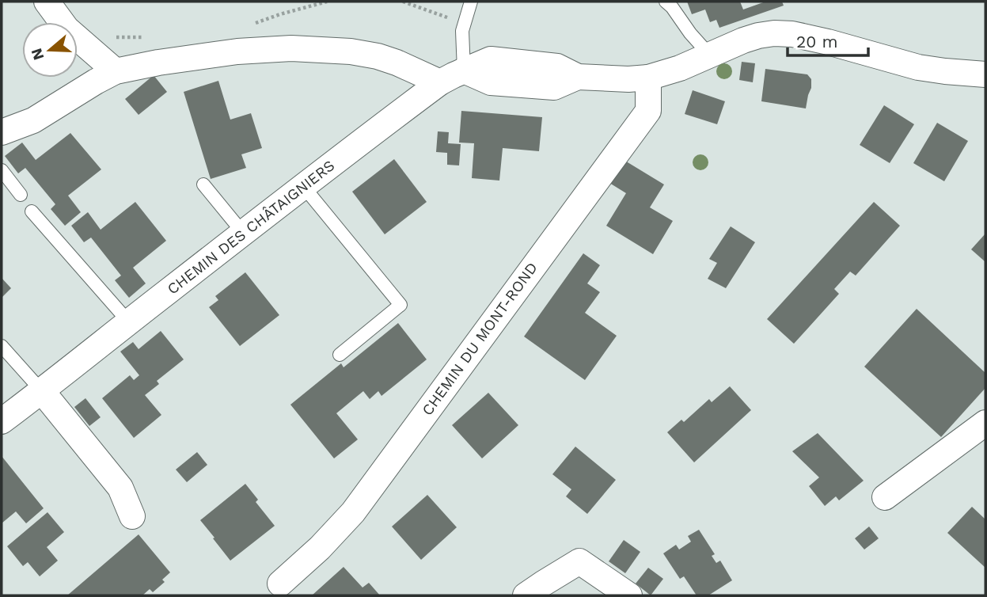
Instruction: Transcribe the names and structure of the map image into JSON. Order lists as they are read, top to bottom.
{
  "streets": {
    "street": ["CHEMIN DES CHÂTAIGNIERS", "CHEMIN DU MONT-ROND"]
  },
  "scale_bar": "20 m",
  "north": "left"
}
